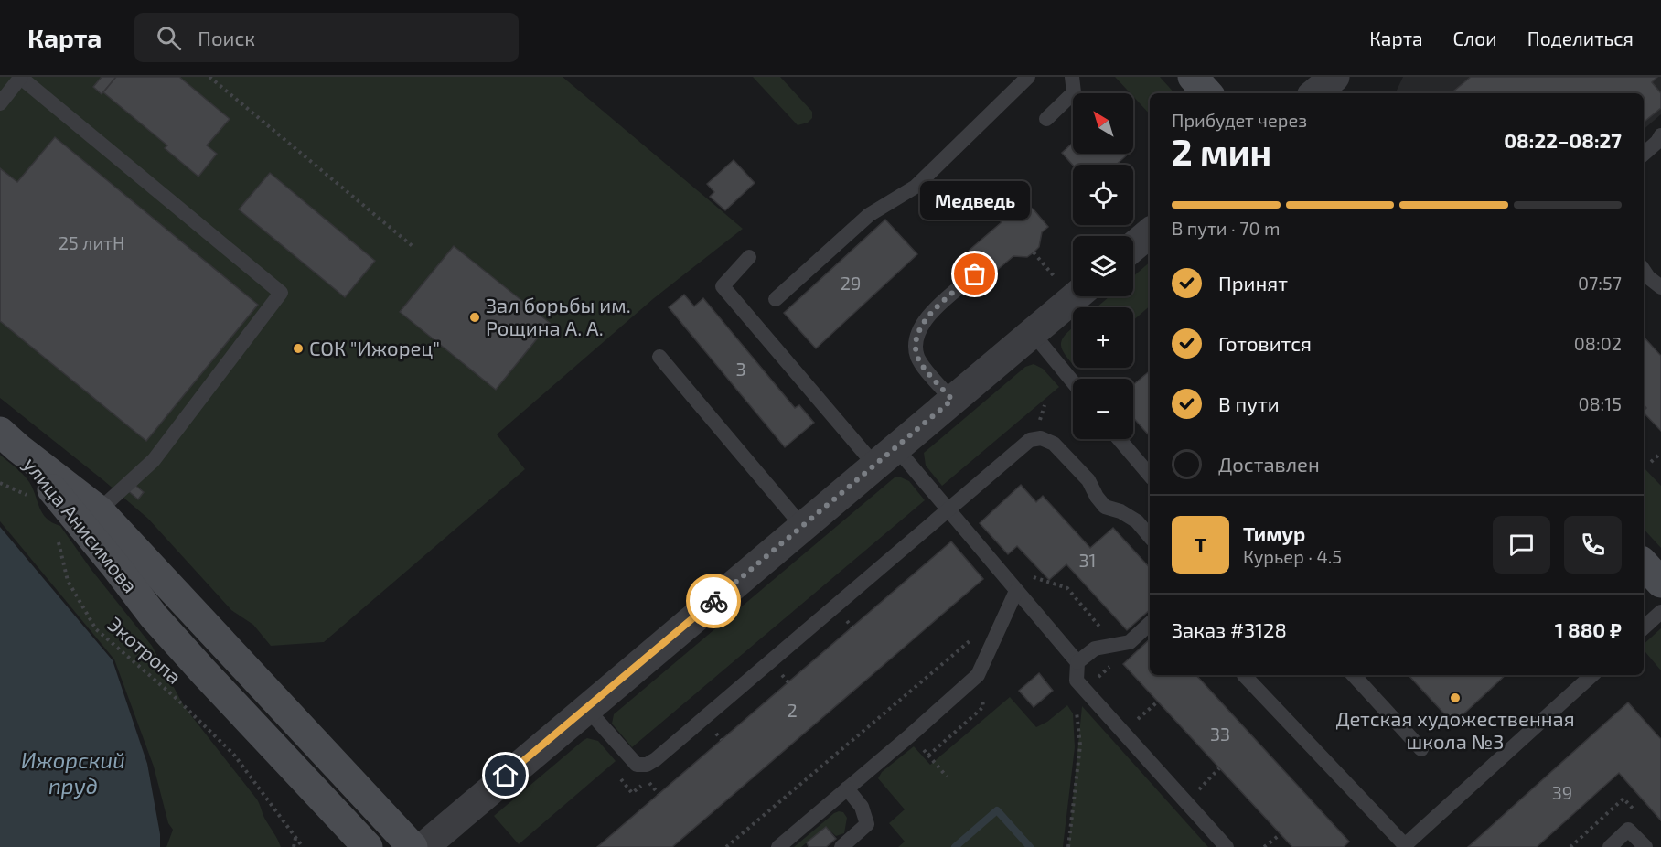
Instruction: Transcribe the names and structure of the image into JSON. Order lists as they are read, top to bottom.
{
  "streets": {
    "main road": ["улица Анисимова"],
    "path": ["Экотропа"]
  },
  "water": ["Ижорский пруд"],
  "places": [
    "Медведь",
    "Зал борьбы им. Рощина А. А.",
    "СОК \"Ижорец\"",
    "Детская художественная школа №3"
  ],
  "house_numbers": [
    "25 литН",
    "29",
    "3",
    "31",
    "2",
    "33",
    "39"
  ],
  "north": "top left",
  "page": {
    "header": "Карта",
    "search": "Поиск",
    "nav": ["Карта", "Слои", "Поделиться"],
    "map_buttons": ["+", "−"],
    "heading": ["2 мин", "Прибудет через", "08:22–08:27"],
    "panel": [
      "Тимур",
      "Курьер · 4.5",
      "Заказ #3128",
      "1 880 ₽"
    ],
    "bubble": "Медведь",
    "bar": "В пути · 70 m",
    "list": [
      ["Принят", "07:57"],
      ["Готовится", "08:02"],
      ["В пути", "08:15"],
      "Доставлен"
    ],
    "round": "Т"
  }
}
